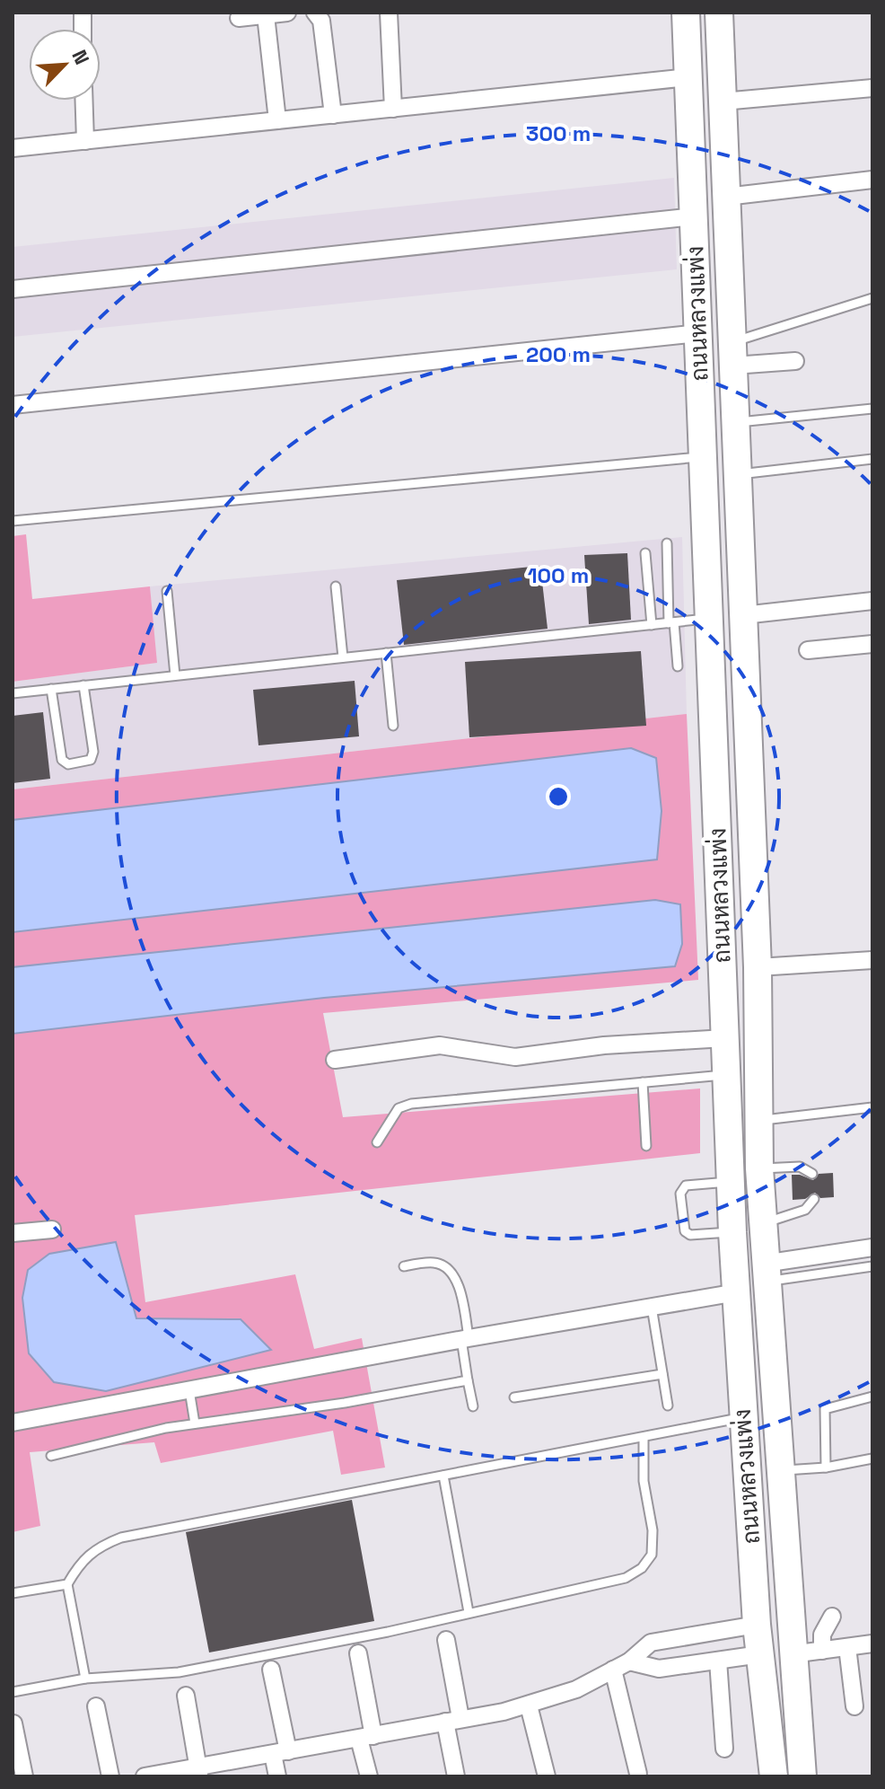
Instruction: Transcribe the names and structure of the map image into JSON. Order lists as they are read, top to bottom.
{
  "streets": {
    "main road": ["ถนนหลวงแพ่ง"]
  },
  "north": "top right",
  "rings": ["300 m", "200 m", "100 m"]
}
